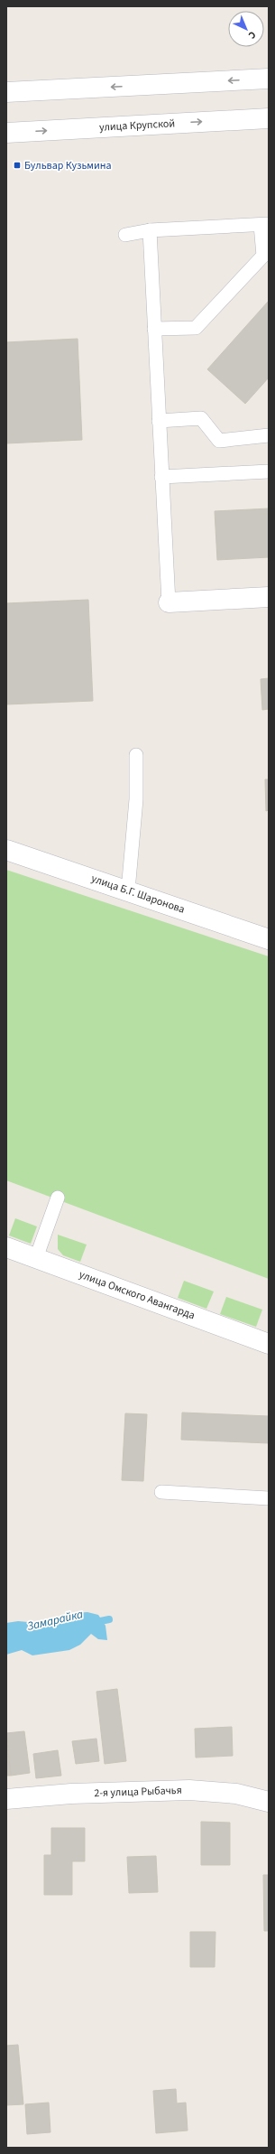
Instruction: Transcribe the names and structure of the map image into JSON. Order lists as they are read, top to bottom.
{
  "streets": {
    "main road": [
      "улица Крупской",
      "улица Б.Г. Шаронова",
      "улица Омского Авангарда",
      "2-я улица Рыбачья"
    ]
  },
  "water": ["Замарайка"],
  "places": {
    "transit": ["Бульвар Кузьмина"]
  },
  "north": "bottom right"
}
